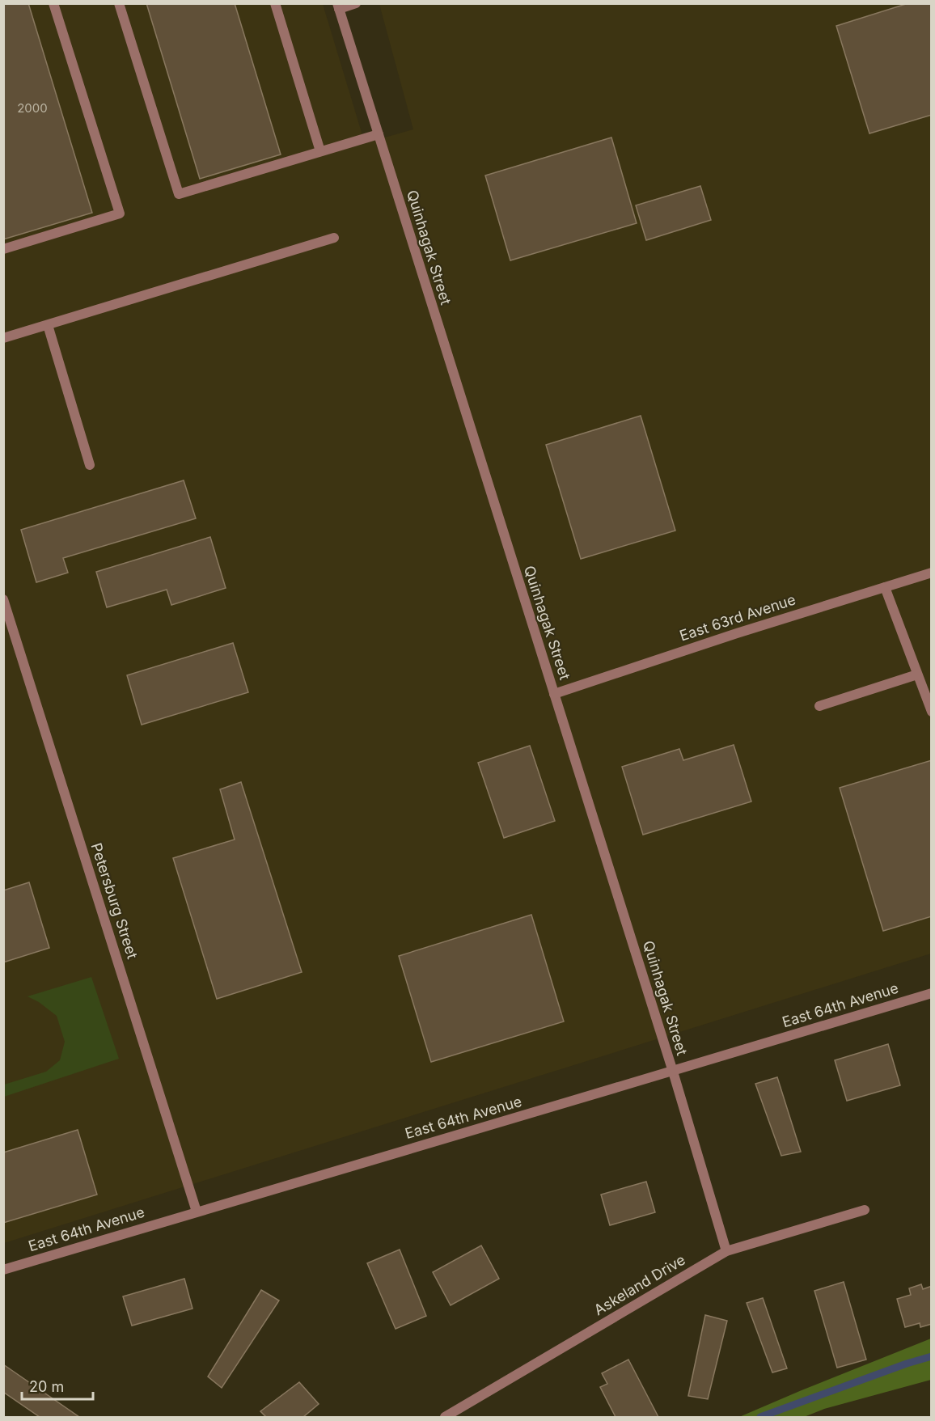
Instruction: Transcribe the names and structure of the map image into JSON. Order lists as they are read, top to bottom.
{
  "streets": {
    "street": [
      "Quinhagak Street",
      "East 63rd Avenue",
      "Petersburg Street",
      "East 64th Avenue",
      "Askeland Drive"
    ]
  },
  "crossings": [
    ["Quinhagak Street", "East 63rd Avenue"],
    ["Quinhagak Street", "East 64th Avenue"],
    ["Quinhagak Street", "Askeland Drive"],
    ["Petersburg Street", "East 64th Avenue"]
  ],
  "house_numbers": ["2000"],
  "scale_bar": "20 m"
}
